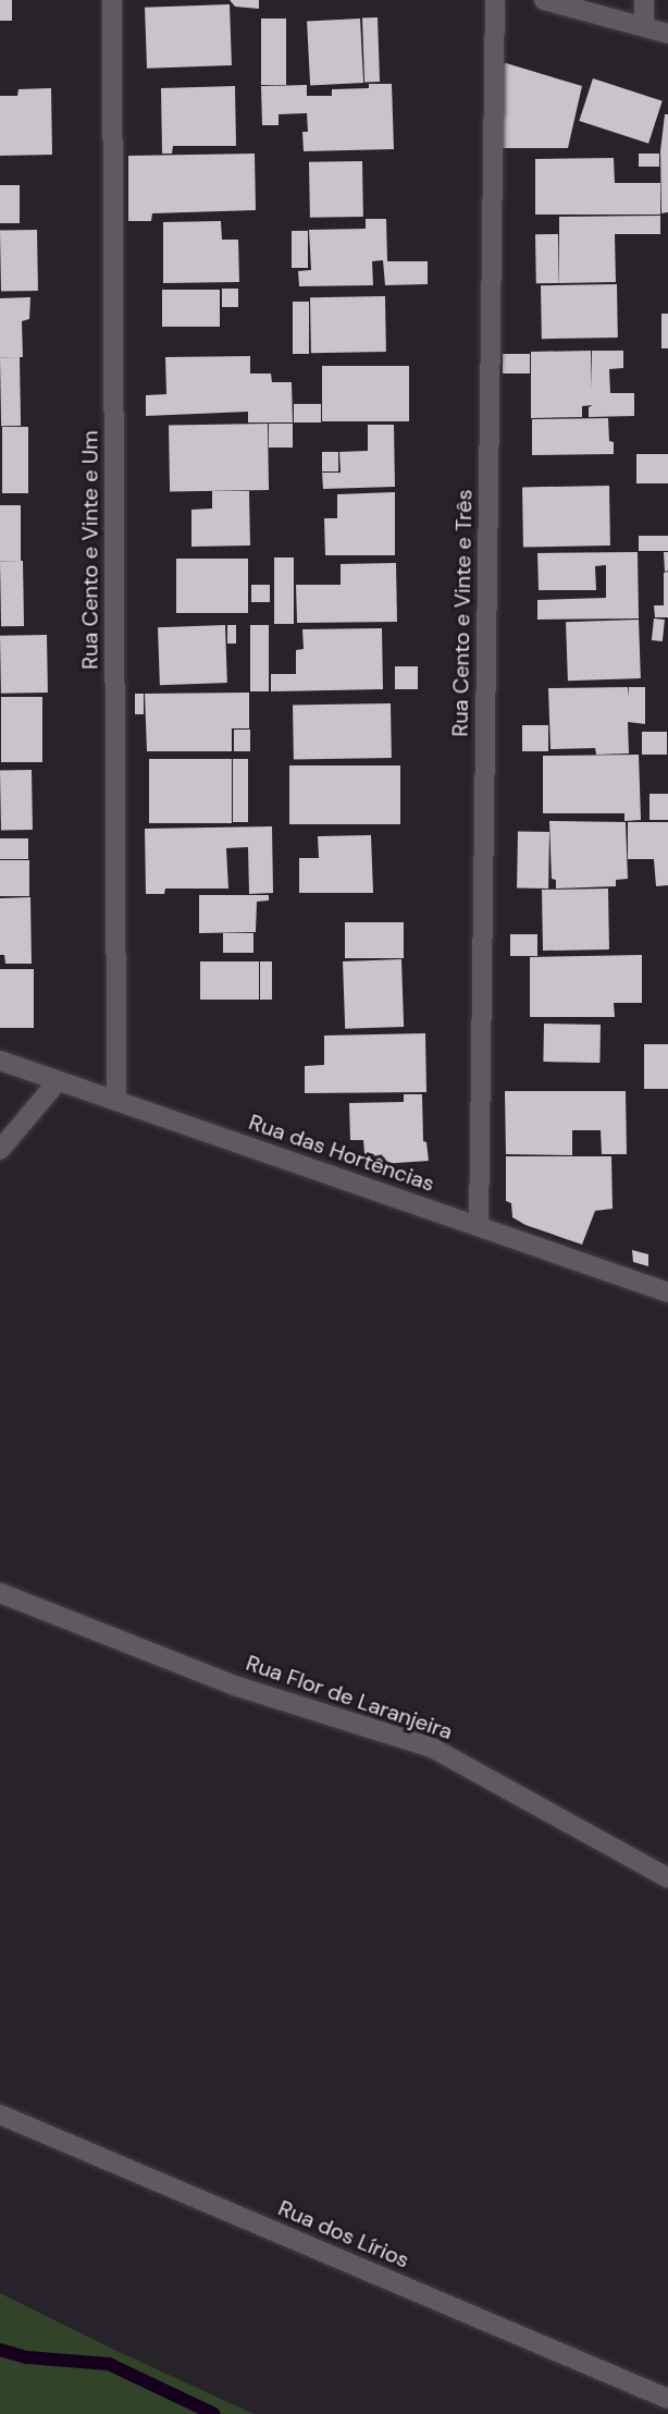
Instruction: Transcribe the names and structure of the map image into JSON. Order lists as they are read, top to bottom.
{
  "streets": {
    "street": [
      "Rua Cento e Vinte e Um",
      "Rua Cento e Vinte e Três",
      "Rua das Hortências",
      "Rua Flor de Laranjeira",
      "Rua dos Lírios"
    ]
  },
  "crossings": [
    ["Rua Cento e Vinte e Um", "Rua das Hortências"],
    ["Rua Cento e Vinte e Três", "Rua das Hortências"]
  ]
}
